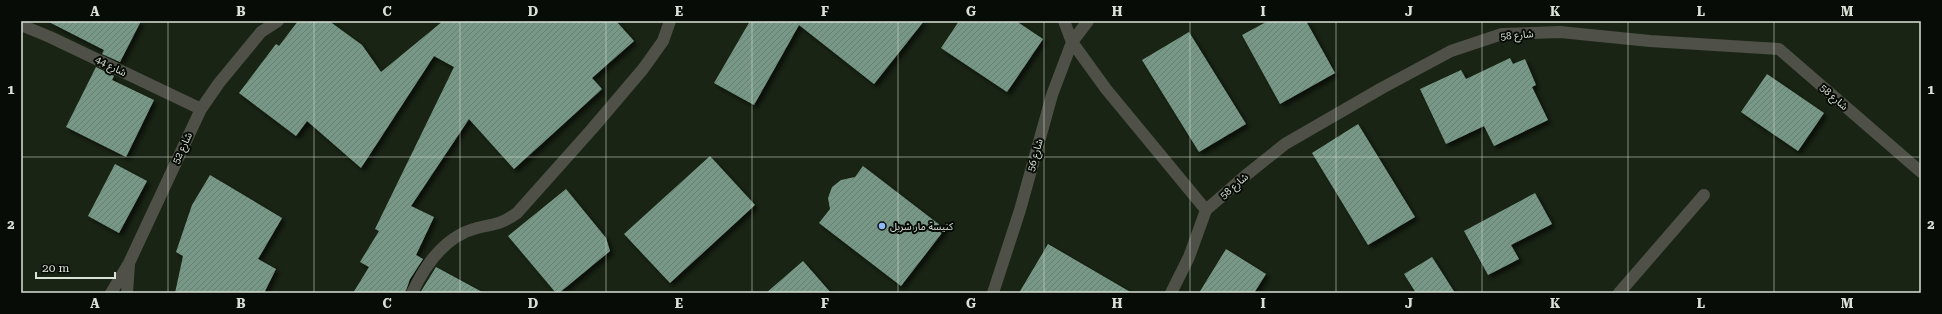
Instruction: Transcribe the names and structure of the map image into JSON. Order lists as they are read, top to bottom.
{
  "streets": {
    "street": [
      "شارع 58",
      "شارع 44",
      "شارع 52",
      "شارع 56"
    ]
  },
  "crossings": [
    ["شارع 44", "شارع 52"]
  ],
  "places": ["كنيسة مار شربل"],
  "scale_bar": "20 m",
  "grid": {
    "columns": [
      "A",
      "B",
      "C",
      "D",
      "E",
      "F",
      "G",
      "H",
      "I",
      "J",
      "K",
      "L",
      "M"
    ],
    "rows": ["1", "2"]
  }
}
